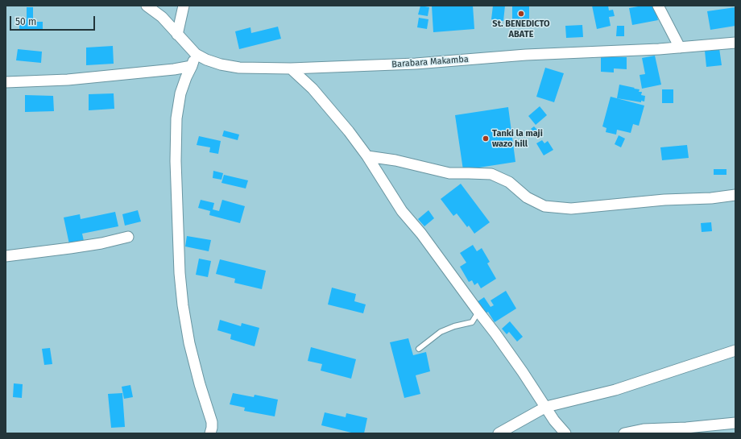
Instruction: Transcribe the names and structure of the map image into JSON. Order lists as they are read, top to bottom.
{
  "streets": {
    "street": ["Barabara Makamba"]
  },
  "places": ["St. BENEDICTO ABATE", "Tanki la maji wazo hill"],
  "scale_bar": "50 m"
}
